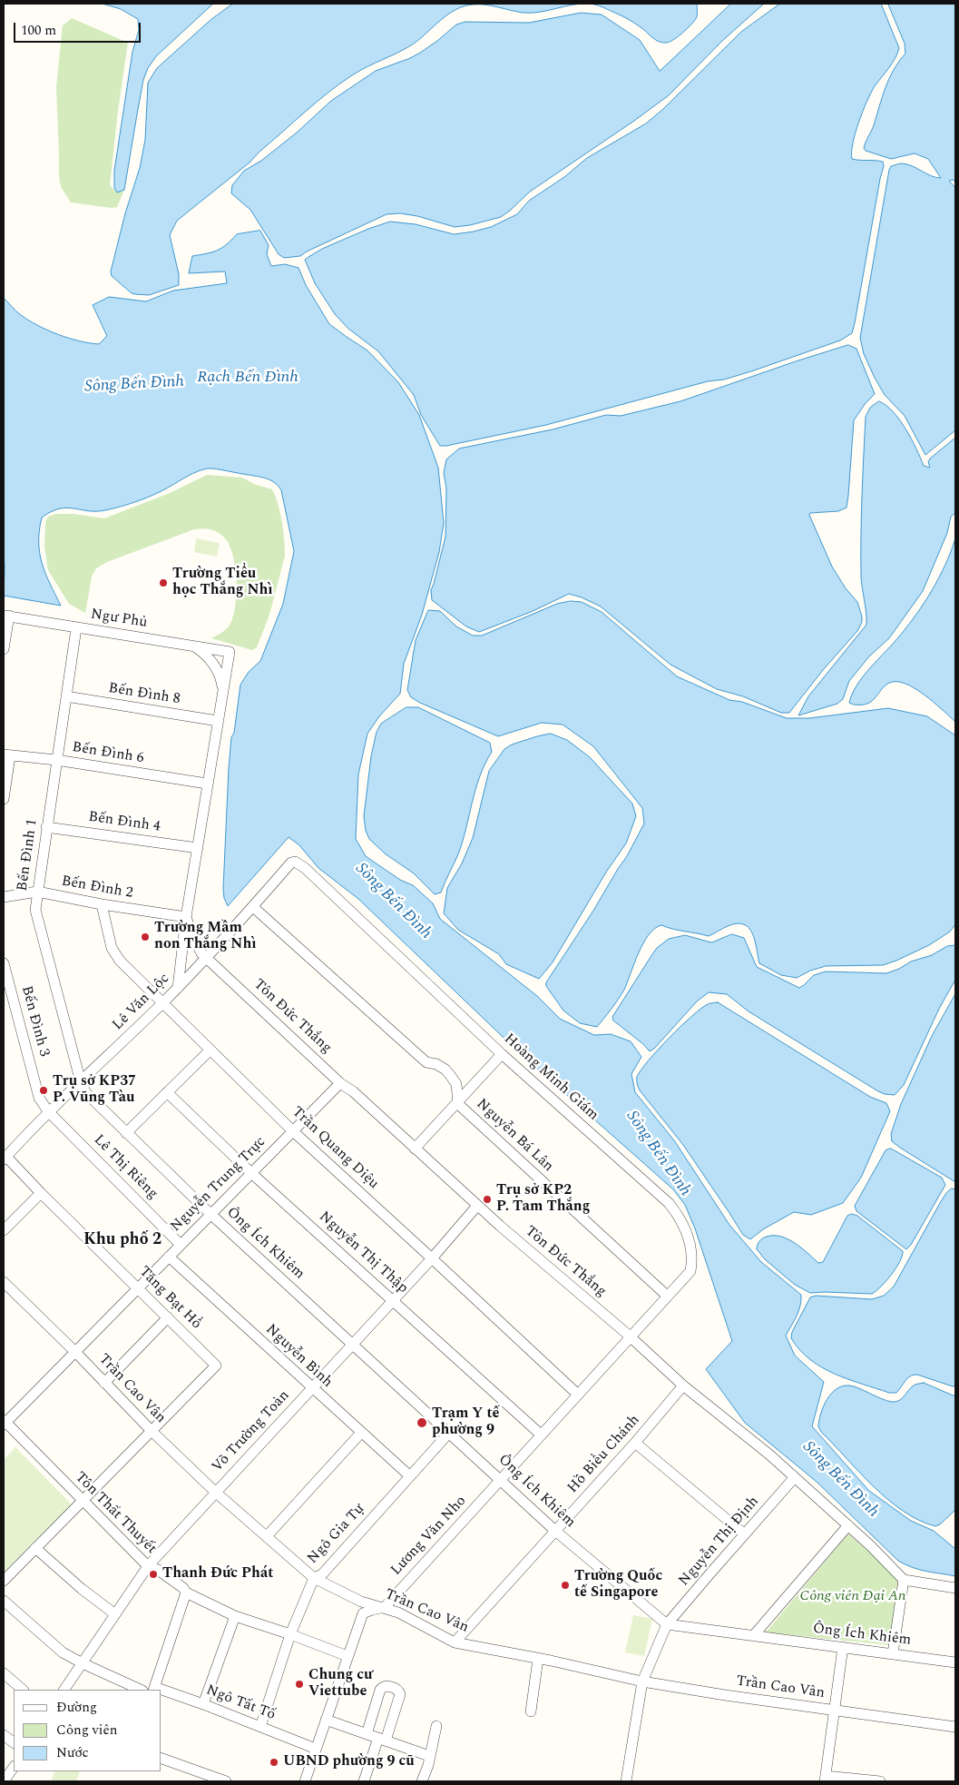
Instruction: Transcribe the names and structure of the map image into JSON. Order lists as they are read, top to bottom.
{
  "streets": {
    "street": [
      "Ngư Phủ",
      "Bến Đình 8",
      "Bến Đình 6",
      "Bến Đình 4",
      "Bến Đình 1",
      "Bến Đình 2",
      "Lê Văn Lộc",
      "Tôn Đức Thắng",
      "Bến Đình 3",
      "Hoàng Minh Giám",
      "Nguyễn Bá Lân",
      "Trần Quang Diệu",
      "Lê Thị Riêng",
      "Nguyễn Trung Trực",
      "Ông Ích Khiêm",
      "Nguyễn Thị Thập",
      "Tăng Bạt Hổ",
      "Nguyễn Bình",
      "Trần Cao Vân",
      "Võ Trường Toản",
      "Hồ Biểu Chánh",
      "Tôn Thất Thuyết",
      "Ngô Gia Tự",
      "Lương Văn Nho",
      "Nguyễn Thị Định",
      "Ngô Tất Tố"
    ]
  },
  "crossings": [
    ["Ngư Phủ", "Bến Đình 1"],
    ["Bến Đình 8", "Bến Đình 1"],
    ["Bến Đình 6", "Bến Đình 1"],
    ["Bến Đình 4", "Bến Đình 1"],
    ["Bến Đình 1", "Bến Đình 2"],
    ["Bến Đình 1", "Lê Văn Lộc"],
    ["Bến Đình 1", "Ông Ích Khiêm"],
    ["Bến Đình 2", "Tôn Đức Thắng"],
    ["Bến Đình 2", "Trần Quang Diệu"],
    ["Lê Văn Lộc", "Tôn Đức Thắng"],
    ["Lê Văn Lộc", "Bến Đình 3"],
    ["Lê Văn Lộc", "Hoàng Minh Giám"],
    ["Lê Văn Lộc", "Nguyễn Bá Lân"],
    ["Lê Văn Lộc", "Trần Quang Diệu"],
    ["Lê Văn Lộc", "Lê Thị Riêng"],
    ["Lê Văn Lộc", "Ông Ích Khiêm"],
    ["Lê Văn Lộc", "Tăng Bạt Hổ"],
    ["Tôn Đức Thắng", "Hoàng Minh Giám"],
    ["Tôn Đức Thắng", "Nguyễn Trung Trực"],
    ["Tôn Đức Thắng", "Võ Trường Toản"],
    ["Tôn Đức Thắng", "Hồ Biểu Chánh"],
    ["Tôn Đức Thắng", "Lương Văn Nho"],
    ["Tôn Đức Thắng", "Nguyễn Thị Định"],
    ["Bến Đình 3", "Lê Thị Riêng"],
    ["Hoàng Minh Giám", "Nguyễn Bá Lân"],
    ["Hoàng Minh Giám", "Lương Văn Nho"],
    ["Trần Quang Diệu", "Nguyễn Trung Trực"],
    ["Trần Quang Diệu", "Võ Trường Toản"],
    ["Trần Quang Diệu", "Lương Văn Nho"],
    ["Lê Thị Riêng", "Nguyễn Trung Trực"],
    ["Nguyễn Trung Trực", "Ông Ích Khiêm"],
    ["Nguyễn Trung Trực", "Nguyễn Thị Thập"],
    ["Nguyễn Trung Trực", "Tăng Bạt Hổ"],
    ["Nguyễn Trung Trực", "Nguyễn Bình"],
    ["Nguyễn Trung Trực", "Trần Cao Vân"],
    ["Nguyễn Trung Trực", "Tôn Thất Thuyết"],
    ["Ông Ích Khiêm", "Võ Trường Toản"],
    ["Ông Ích Khiêm", "Hồ Biểu Chánh"],
    ["Ông Ích Khiêm", "Ngô Gia Tự"],
    ["Ông Ích Khiêm", "Lương Văn Nho"],
    ["Ông Ích Khiêm", "Nguyễn Thị Định"],
    ["Nguyễn Thị Thập", "Võ Trường Toản"],
    ["Nguyễn Thị Thập", "Lương Văn Nho"],
    ["Tăng Bạt Hổ", "Trần Cao Vân"],
    ["Nguyễn Bình", "Võ Trường Toản"],
    ["Nguyễn Bình", "Ngô Gia Tự"],
    ["Trần Cao Vân", "Võ Trường Toản"],
    ["Trần Cao Vân", "Hồ Biểu Chánh"],
    ["Trần Cao Vân", "Ngô Gia Tự"],
    ["Trần Cao Vân", "Lương Văn Nho"],
    ["Trần Cao Vân", "Nguyễn Thị Định"],
    ["Võ Trường Toản", "Tôn Thất Thuyết"],
    ["Tôn Thất Thuyết", "Ngô Gia Tự"],
    ["Tôn Thất Thuyết", "Lương Văn Nho"],
    ["Ngô Gia Tự", "Ngô Tất Tố"],
    ["Lương Văn Nho", "Ngô Tất Tố"]
  ],
  "districts": ["Khu phố 2"],
  "water": ["Rạch Bến Đình", "Sông Bến Đình"],
  "parks": ["Công viên Đại An"],
  "places": [
    "Trường Tiểu học Thắng Nhì",
    "Trường Mầm non Thắng Nhì",
    "Trụ sở KP37 P. Vũng Tàu",
    "Trụ sở KP2 P. Tam Thắng",
    "Trạm Y tế phường 9",
    "Thanh Đức Phát",
    "Trường Quốc tế Singapore",
    "Chung cư Viettube",
    "UBND phường 9 cũ"
  ],
  "legend": ["Đường", "Công viên", "Nước"],
  "scale_bar": "100 m"
}
